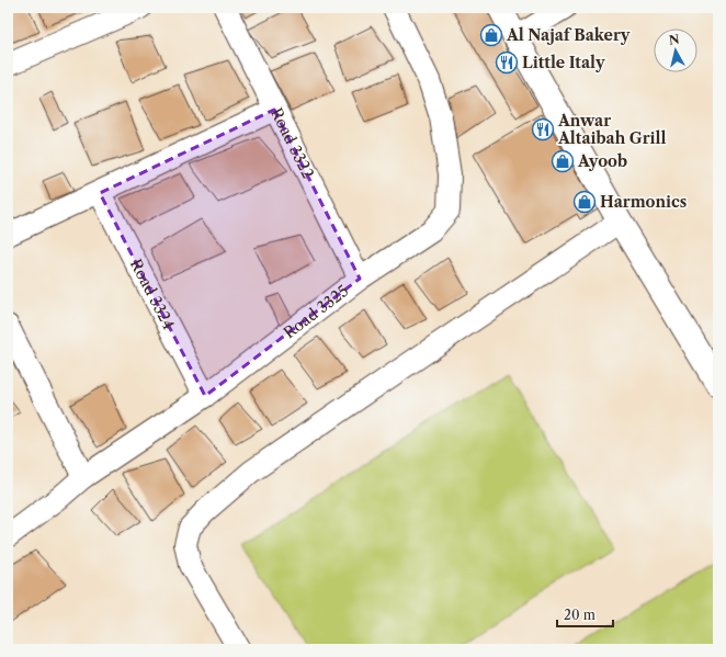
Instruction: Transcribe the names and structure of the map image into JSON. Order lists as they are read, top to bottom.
{
  "streets": {
    "street": ["Road 3322", "Road 3324", "Road 3325"]
  },
  "crossings": [
    ["Road 3322", "Road 3325"],
    ["Road 3324", "Road 3325"]
  ],
  "places": {
    "shop": ["Al Najaf Bakery", "Ayoob", "Harmonics"],
    "restaurant": ["Little Italy", "Anwar Altaibah Grill"]
  },
  "scale_bar": "20 m",
  "north": "top"
}
